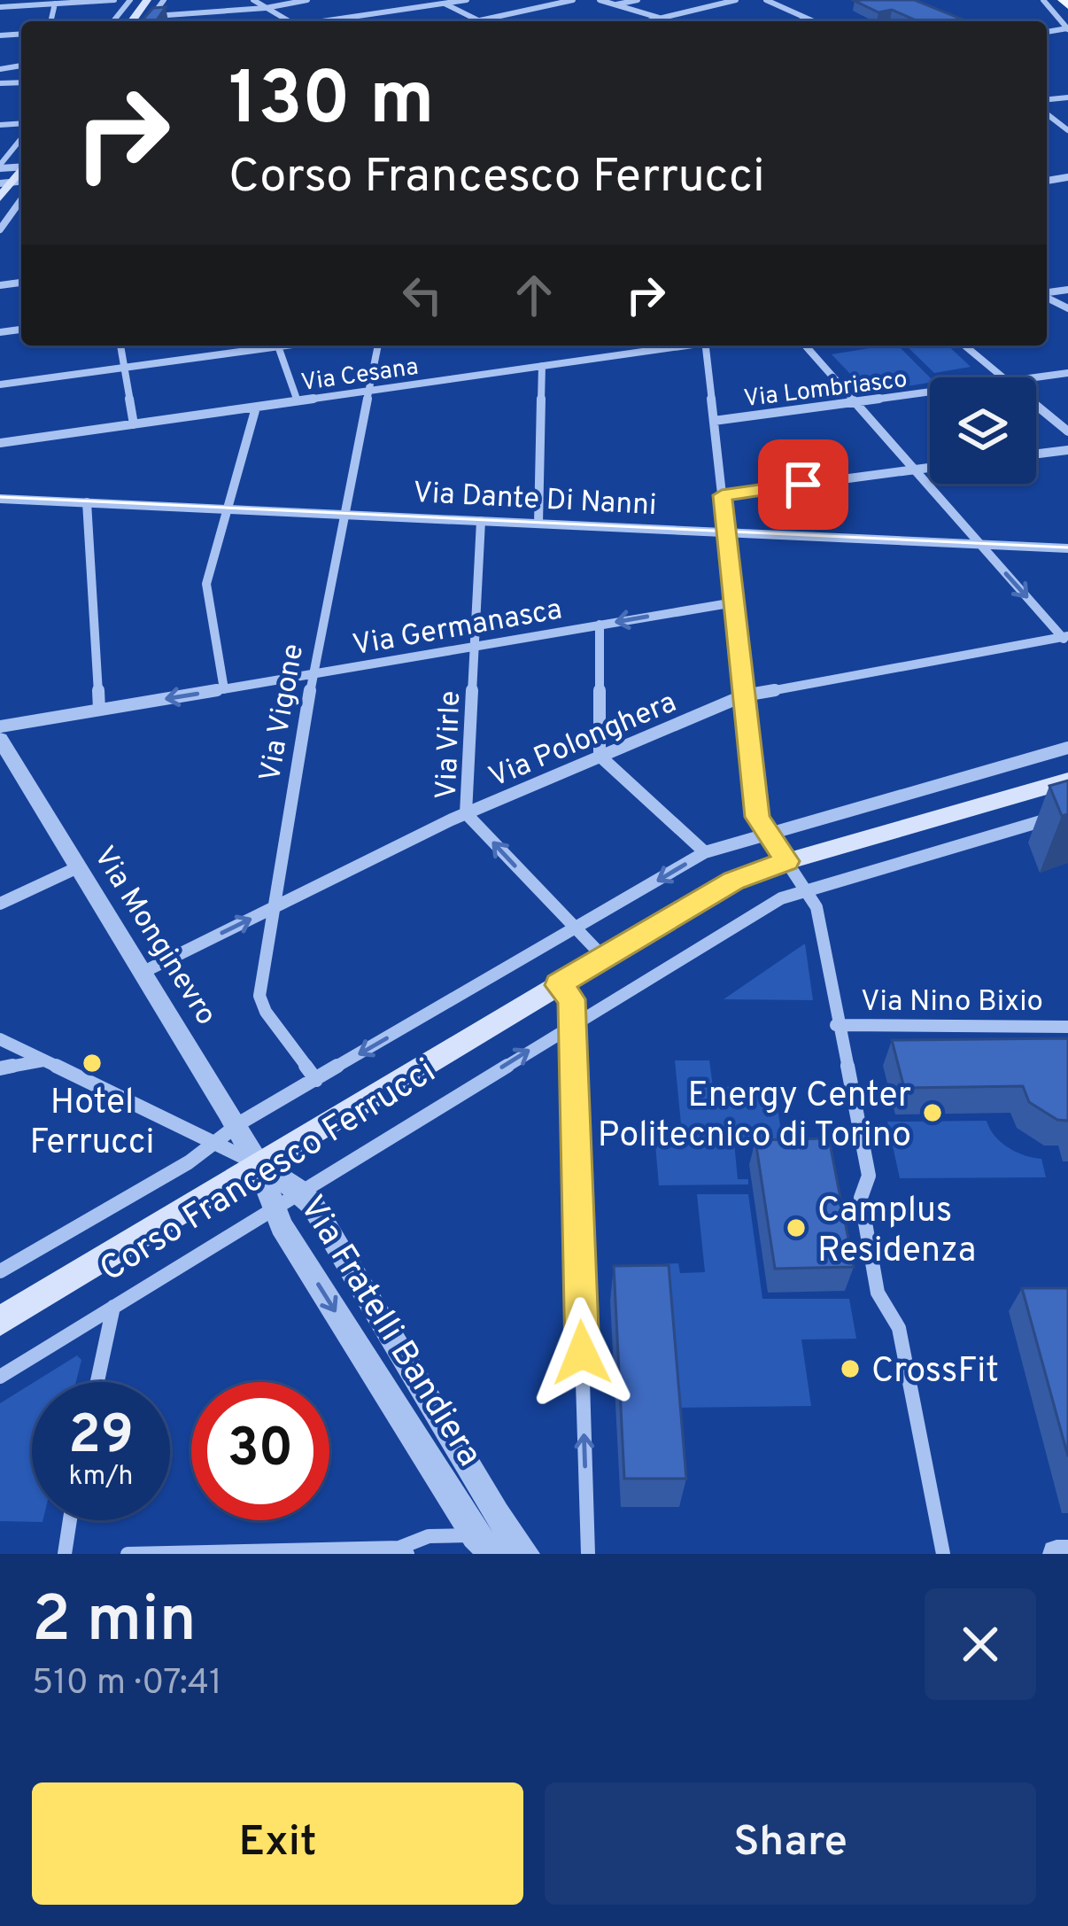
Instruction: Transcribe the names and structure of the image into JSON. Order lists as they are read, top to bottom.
{
  "streets": {
    "main road": ["Corso Francesco Ferrucci"],
    "street": [
      "Via Cesana",
      "Via Lombriasco",
      "Via Dante Di Nanni",
      "Via Germanasca",
      "Via Vigone",
      "Via Polonghera",
      "Via Virle",
      "Via Monginevro",
      "Via Nino Bixio",
      "Via Fratelli Bandiera"
    ]
  },
  "crossings": [
    ["Via Cesana", "Via Vigone"],
    ["Via Dante Di Nanni", "Via Vigone"],
    ["Via Dante Di Nanni", "Via Virle"],
    ["Via Germanasca", "Via Vigone"],
    ["Via Germanasca", "Via Virle"],
    ["Via Vigone", "Via Polonghera"],
    ["Via Vigone", "Corso Francesco Ferrucci"],
    ["Via Polonghera", "Via Virle"],
    ["Via Polonghera", "Via Monginevro"],
    ["Via Virle", "Corso Francesco Ferrucci"],
    ["Via Monginevro", "Corso Francesco Ferrucci"],
    ["Via Monginevro", "Via Fratelli Bandiera"],
    ["Corso Francesco Ferrucci", "Via Fratelli Bandiera"]
  ],
  "one_way": ["Via Germanasca", "Via Virle"],
  "places": [
    "Hotel Ferrucci",
    "Energy Center Politecnico di Torino",
    "Camplus Residenza",
    "CrossFit"
  ],
  "page": {
    "turn": ["130 m", "Corso Francesco Ferrucci"],
    "speed": "29 km/h",
    "limit": "30",
    "heading": ["2 min", "510 m · 07:41"],
    "buttons": ["Exit", "Share"]
  }
}
